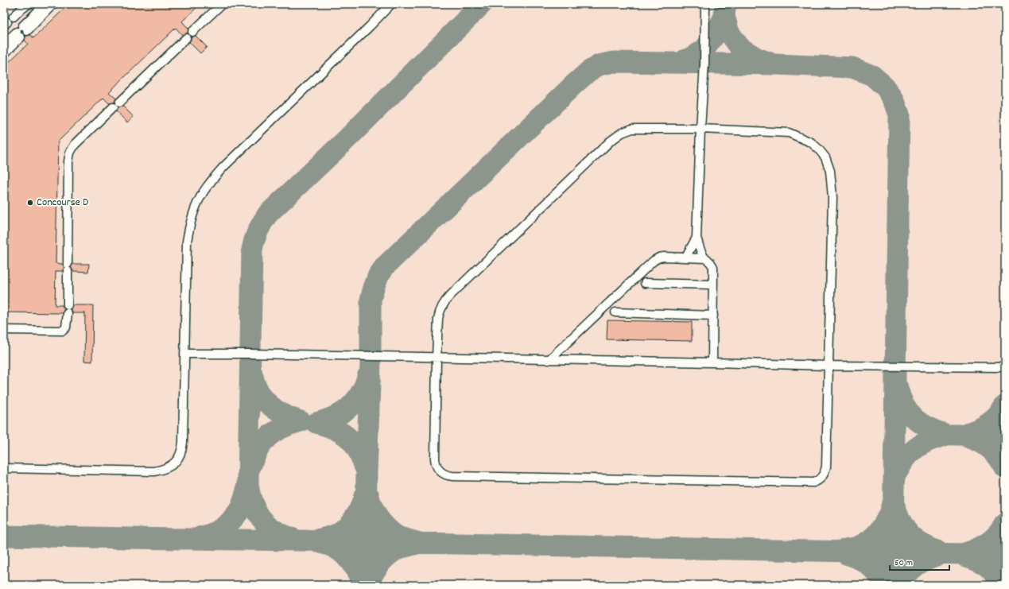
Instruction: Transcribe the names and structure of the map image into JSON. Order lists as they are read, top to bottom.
{
  "places": ["Concourse D"],
  "scale_bar": "50 m"
}
